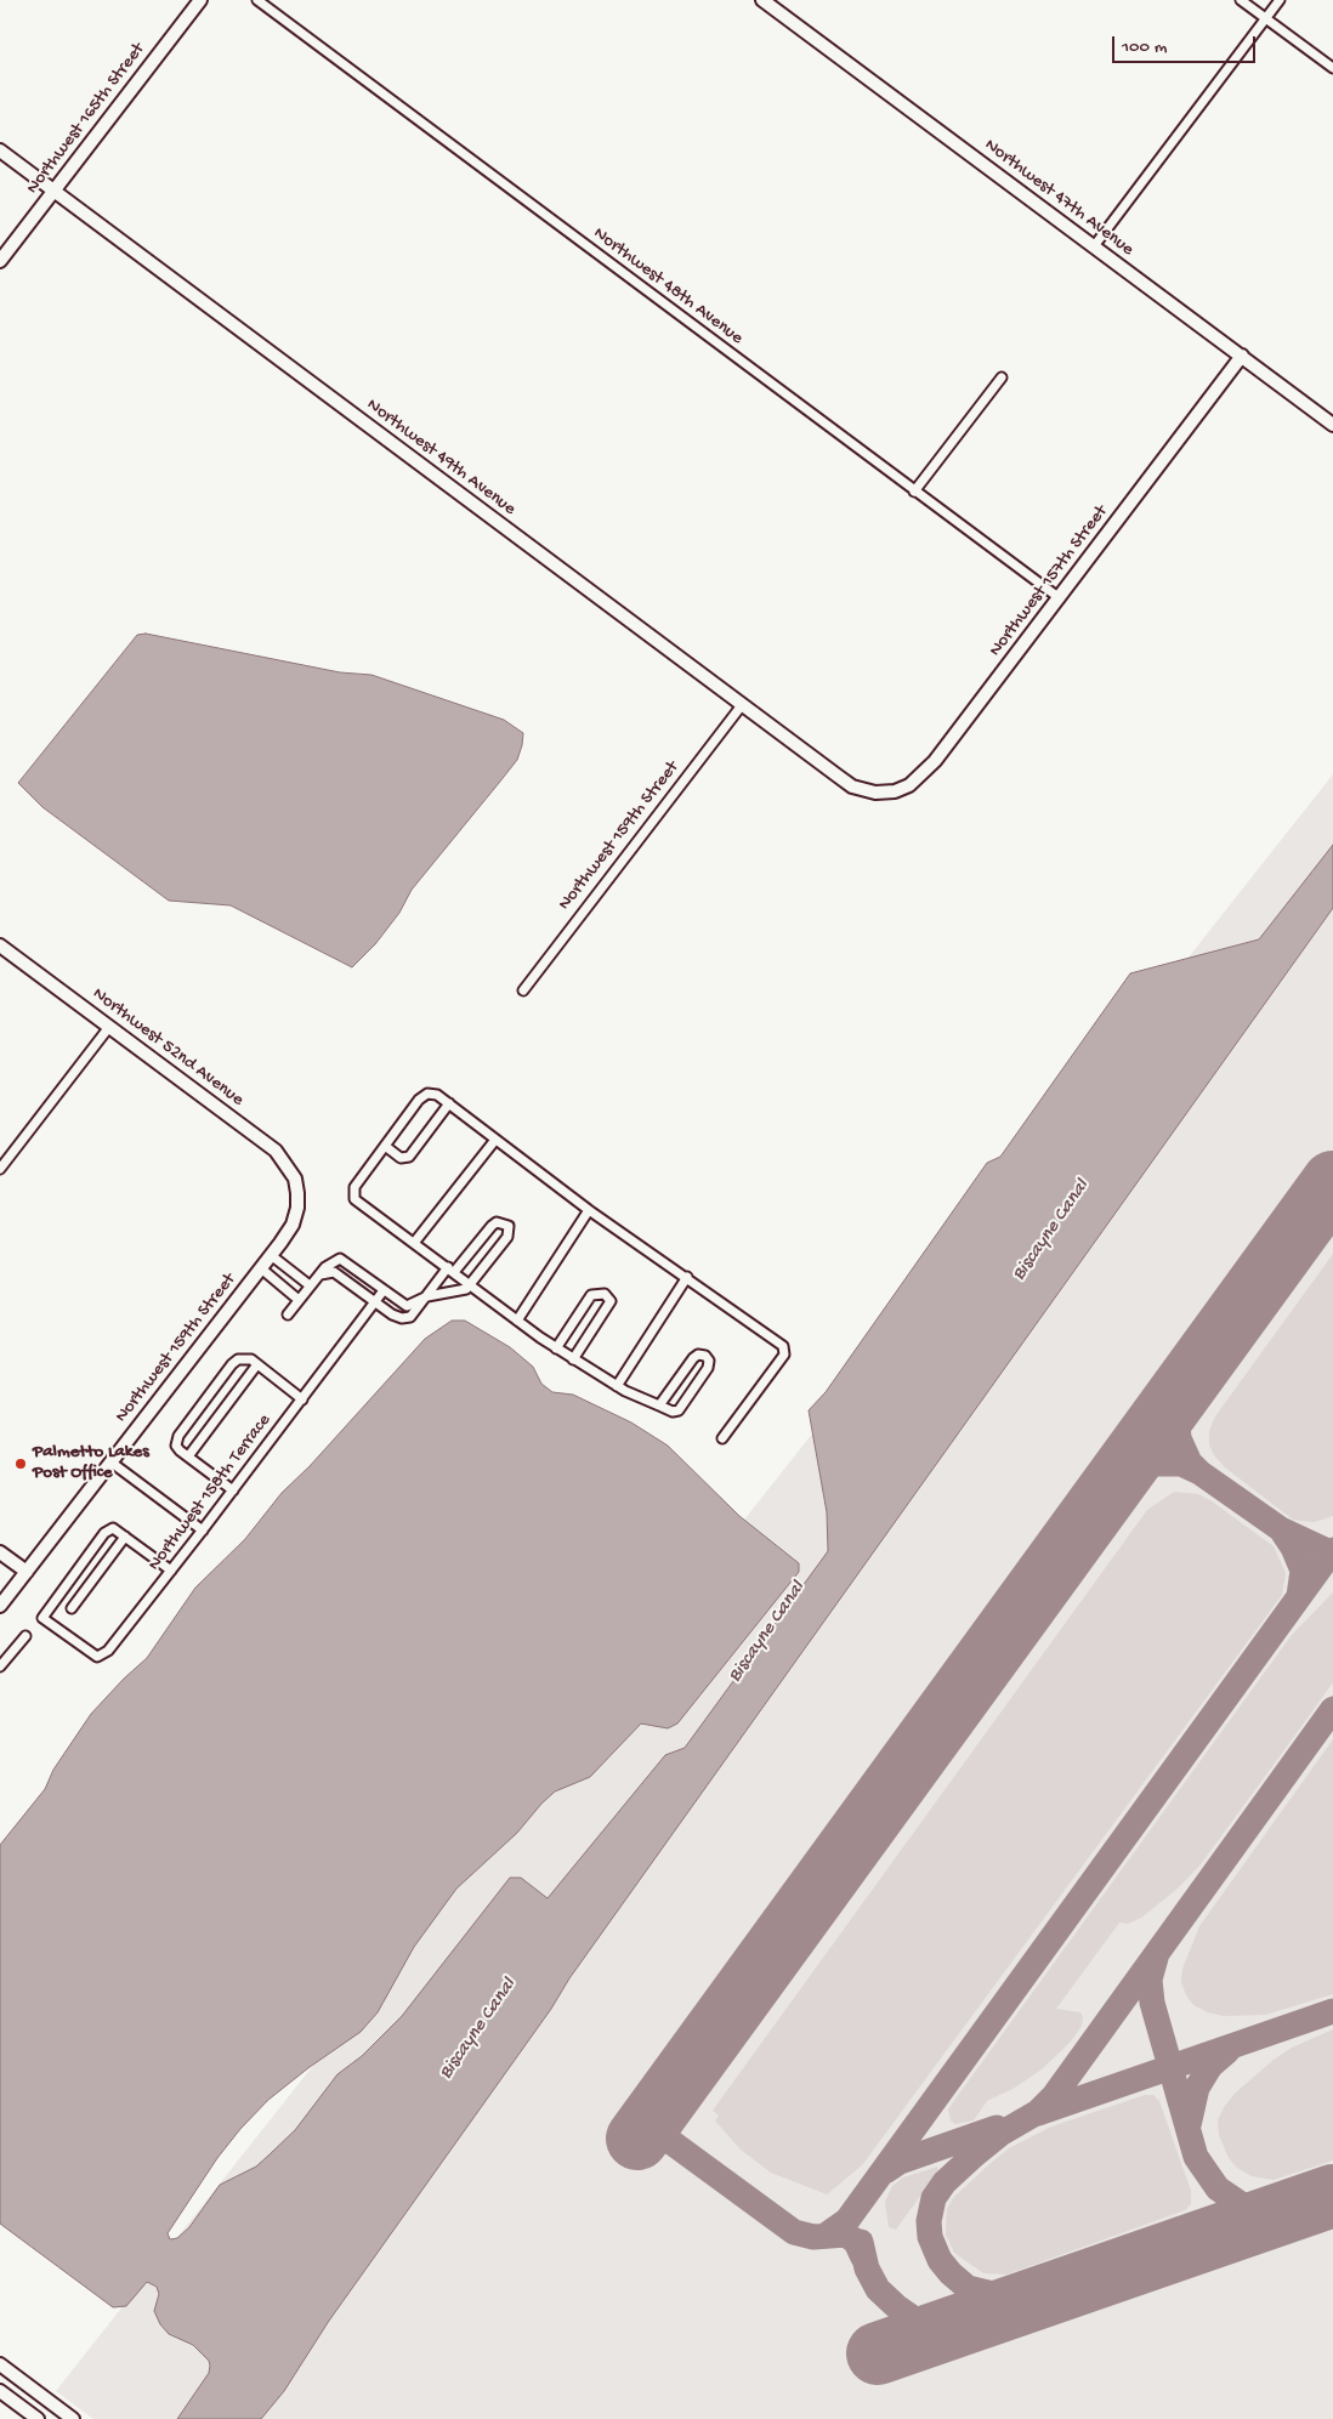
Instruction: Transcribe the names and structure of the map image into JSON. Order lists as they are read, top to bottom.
{
  "streets": {
    "street": [
      "Northwest 165th Street",
      "Northwest 47th Avenue",
      "Northwest 48th Avenue",
      "Northwest 49th Avenue",
      "Northwest 157th Street",
      "Northwest 159th Street",
      "Northwest 52nd Avenue",
      "Northwest 158th Terrace"
    ]
  },
  "crossings": [
    ["Northwest 165th Street", "Northwest 49th Avenue"],
    ["Northwest 47th Avenue", "Northwest 157th Street"],
    ["Northwest 48th Avenue", "Northwest 157th Street"],
    ["Northwest 49th Avenue", "Northwest 157th Street"],
    ["Northwest 49th Avenue", "Northwest 159th Street"],
    ["Northwest 159th Street", "Northwest 52nd Avenue"]
  ],
  "water": ["Biscayne Canal"],
  "places": ["Palmetto Lakes Post Office"],
  "scale_bar": "100 m"
}
